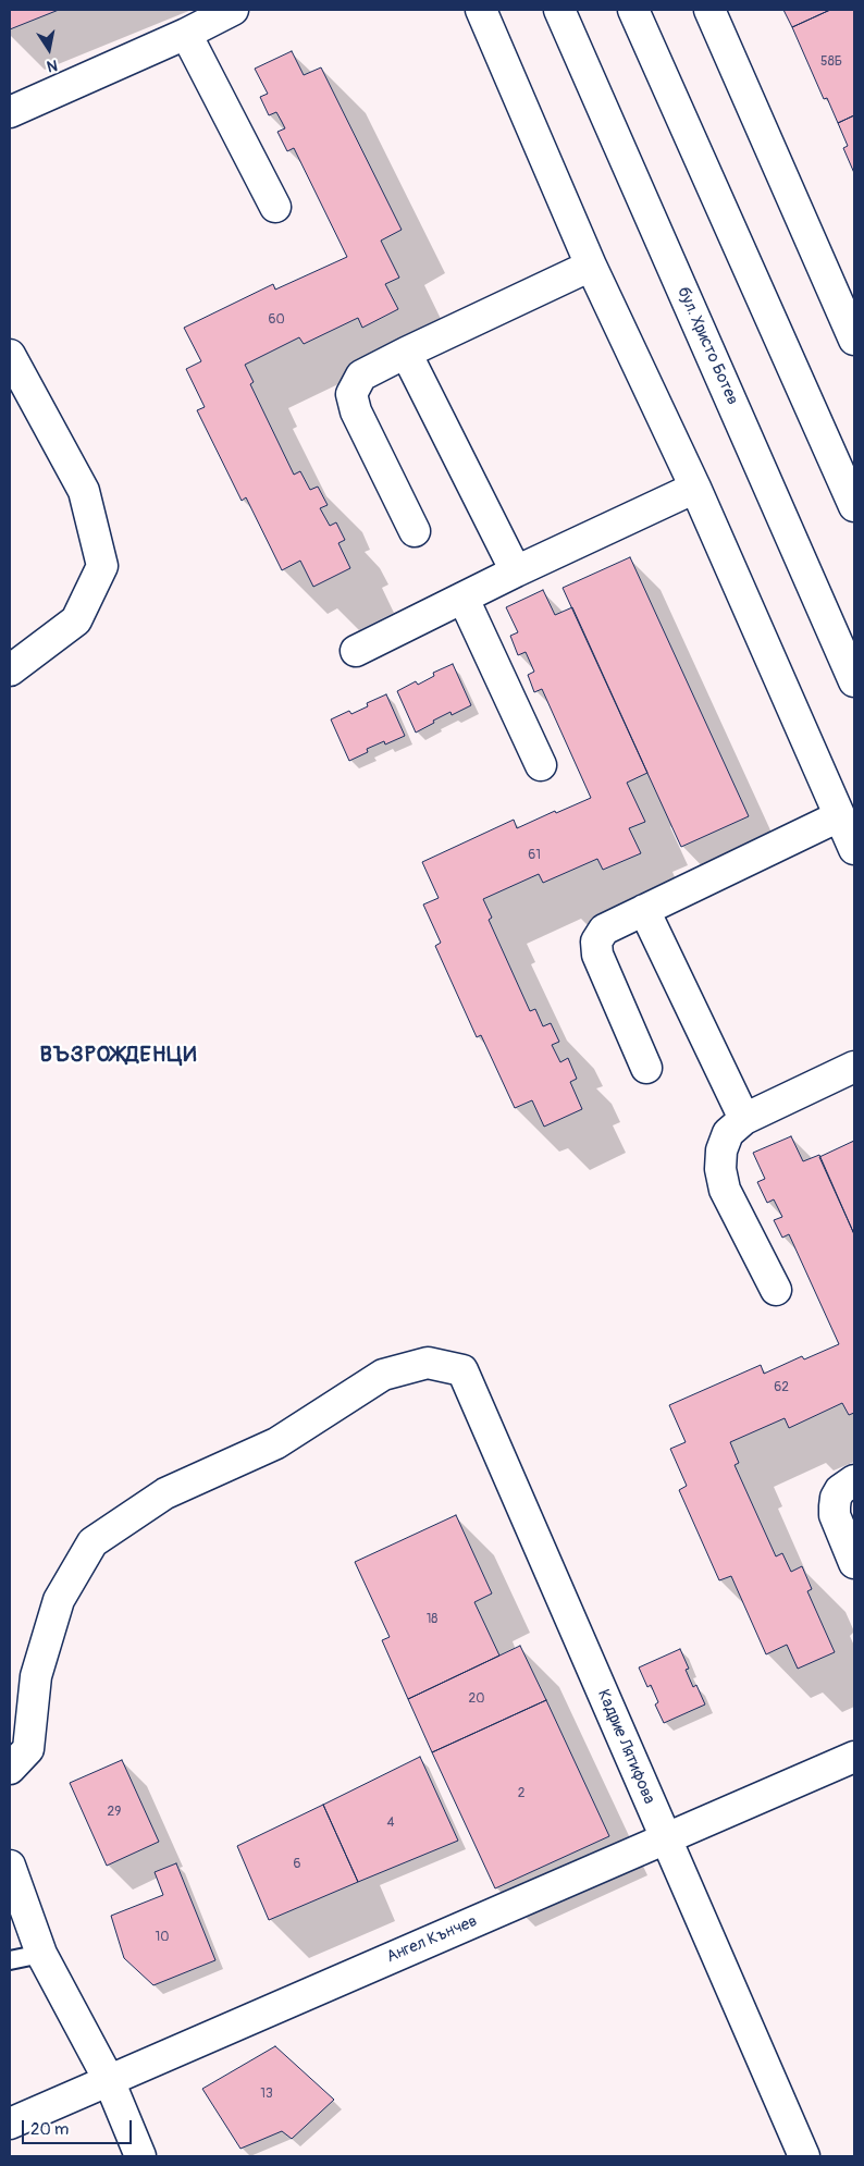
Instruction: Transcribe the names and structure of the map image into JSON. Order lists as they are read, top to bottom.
{
  "streets": {
    "street": ["бул. Христо Ботев", "Кадрие Лятифова", "Ангел Кънчев"]
  },
  "crossings": [
    ["Кадрие Лятифова", "Ангел Кънчев"]
  ],
  "districts": ["ВЪЗРОЖДЕНЦИ"],
  "house_numbers": [
    "58Б",
    "60",
    "61",
    "62",
    "18",
    "20",
    "2",
    "29",
    "4",
    "6",
    "10",
    "13"
  ],
  "scale_bar": "20 m",
  "north": "bottom"
}
